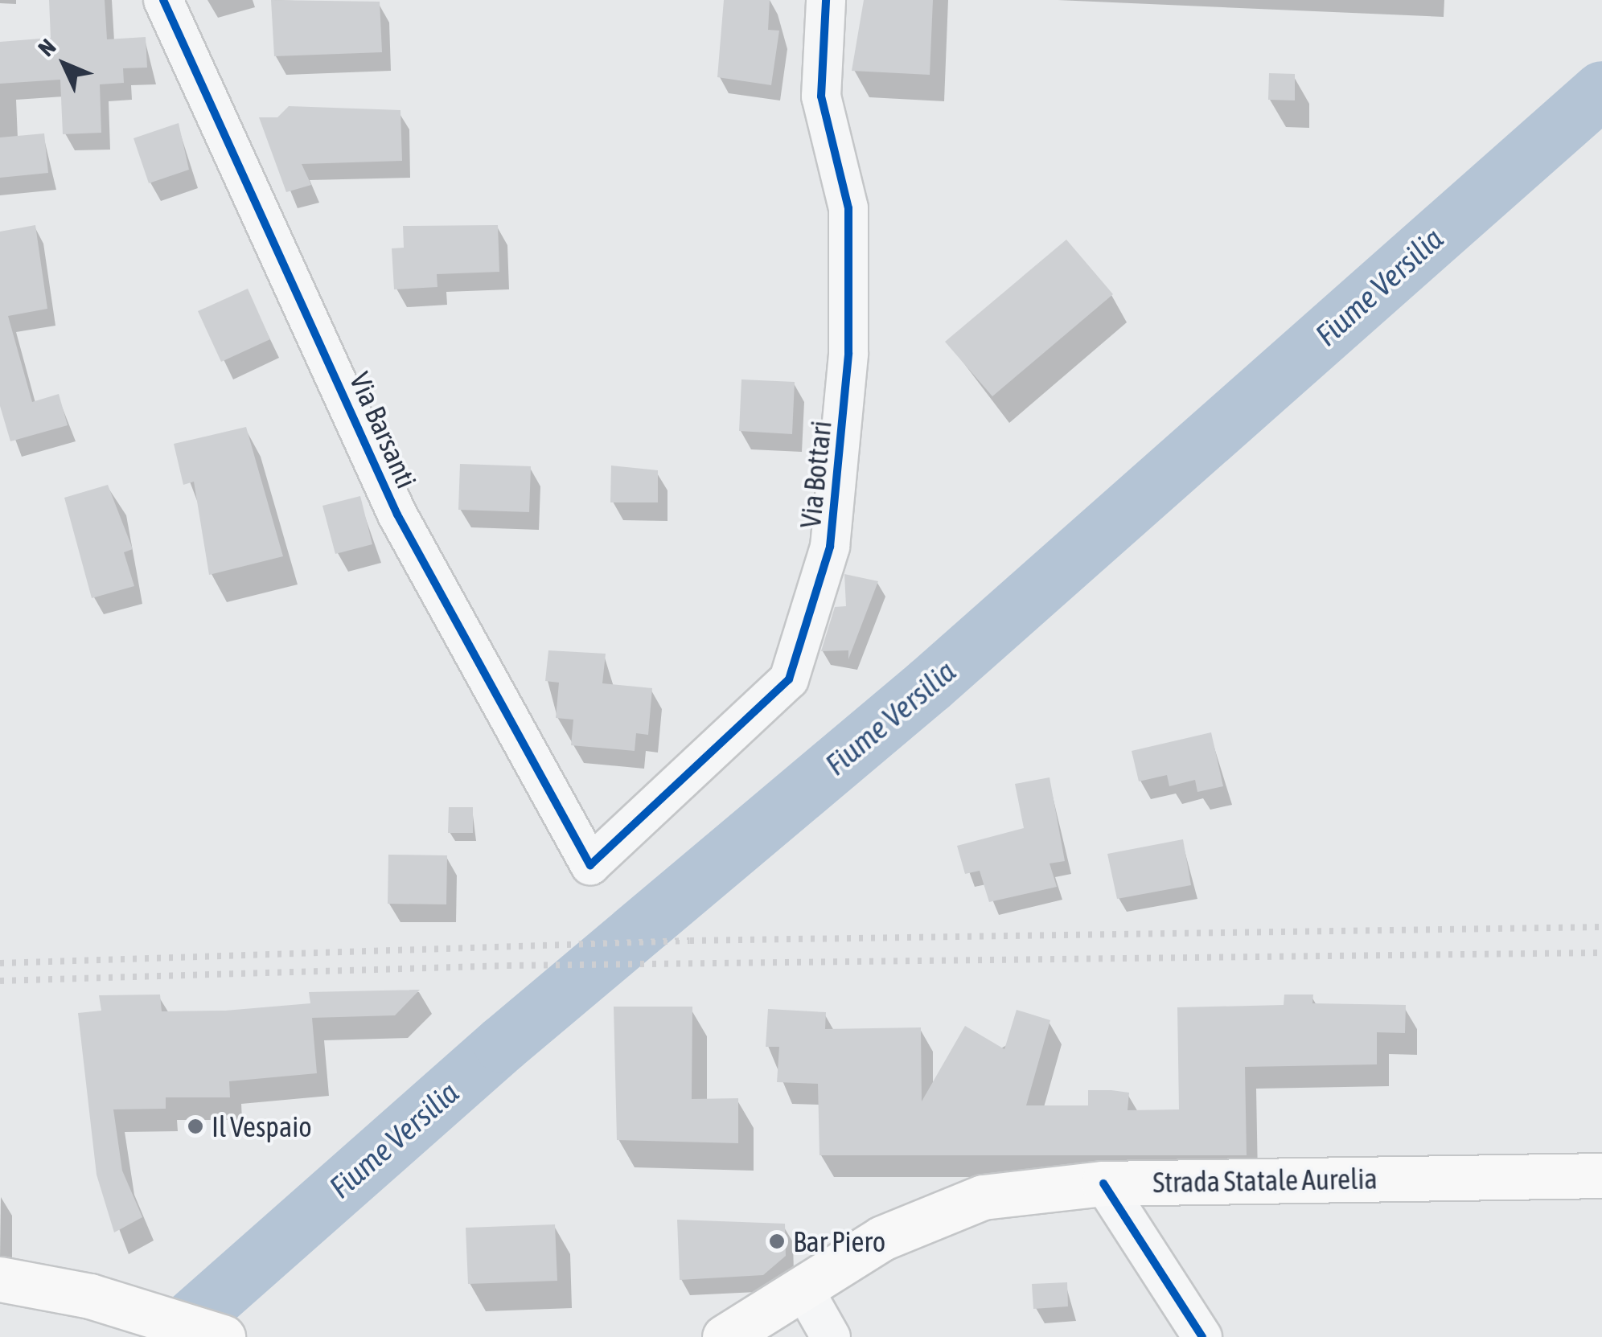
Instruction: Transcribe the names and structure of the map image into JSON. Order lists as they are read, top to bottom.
{
  "streets": {
    "main road": ["Strada Statale Aurelia"],
    "street": ["Via Barsanti", "Via Bottari"]
  },
  "crossings": [
    ["Via Barsanti", "Via Bottari"]
  ],
  "water": ["Fiume Versilia"],
  "places": ["Il Vespaio", "Bar Piero"],
  "north": "top left"
}
